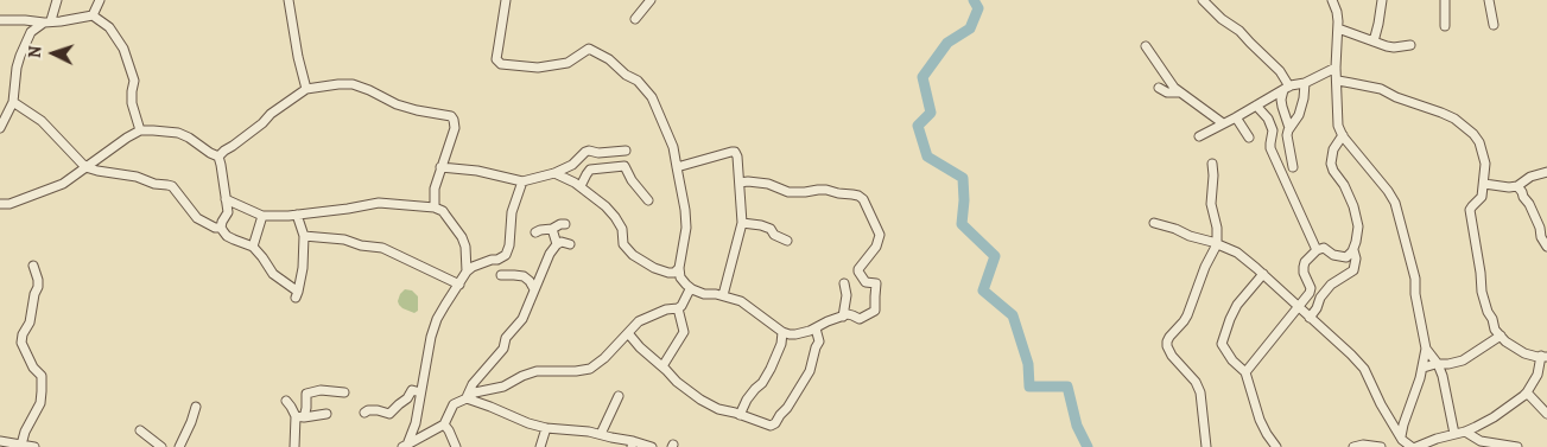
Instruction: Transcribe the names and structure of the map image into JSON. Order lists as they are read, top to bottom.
{
  "north": "left"
}
